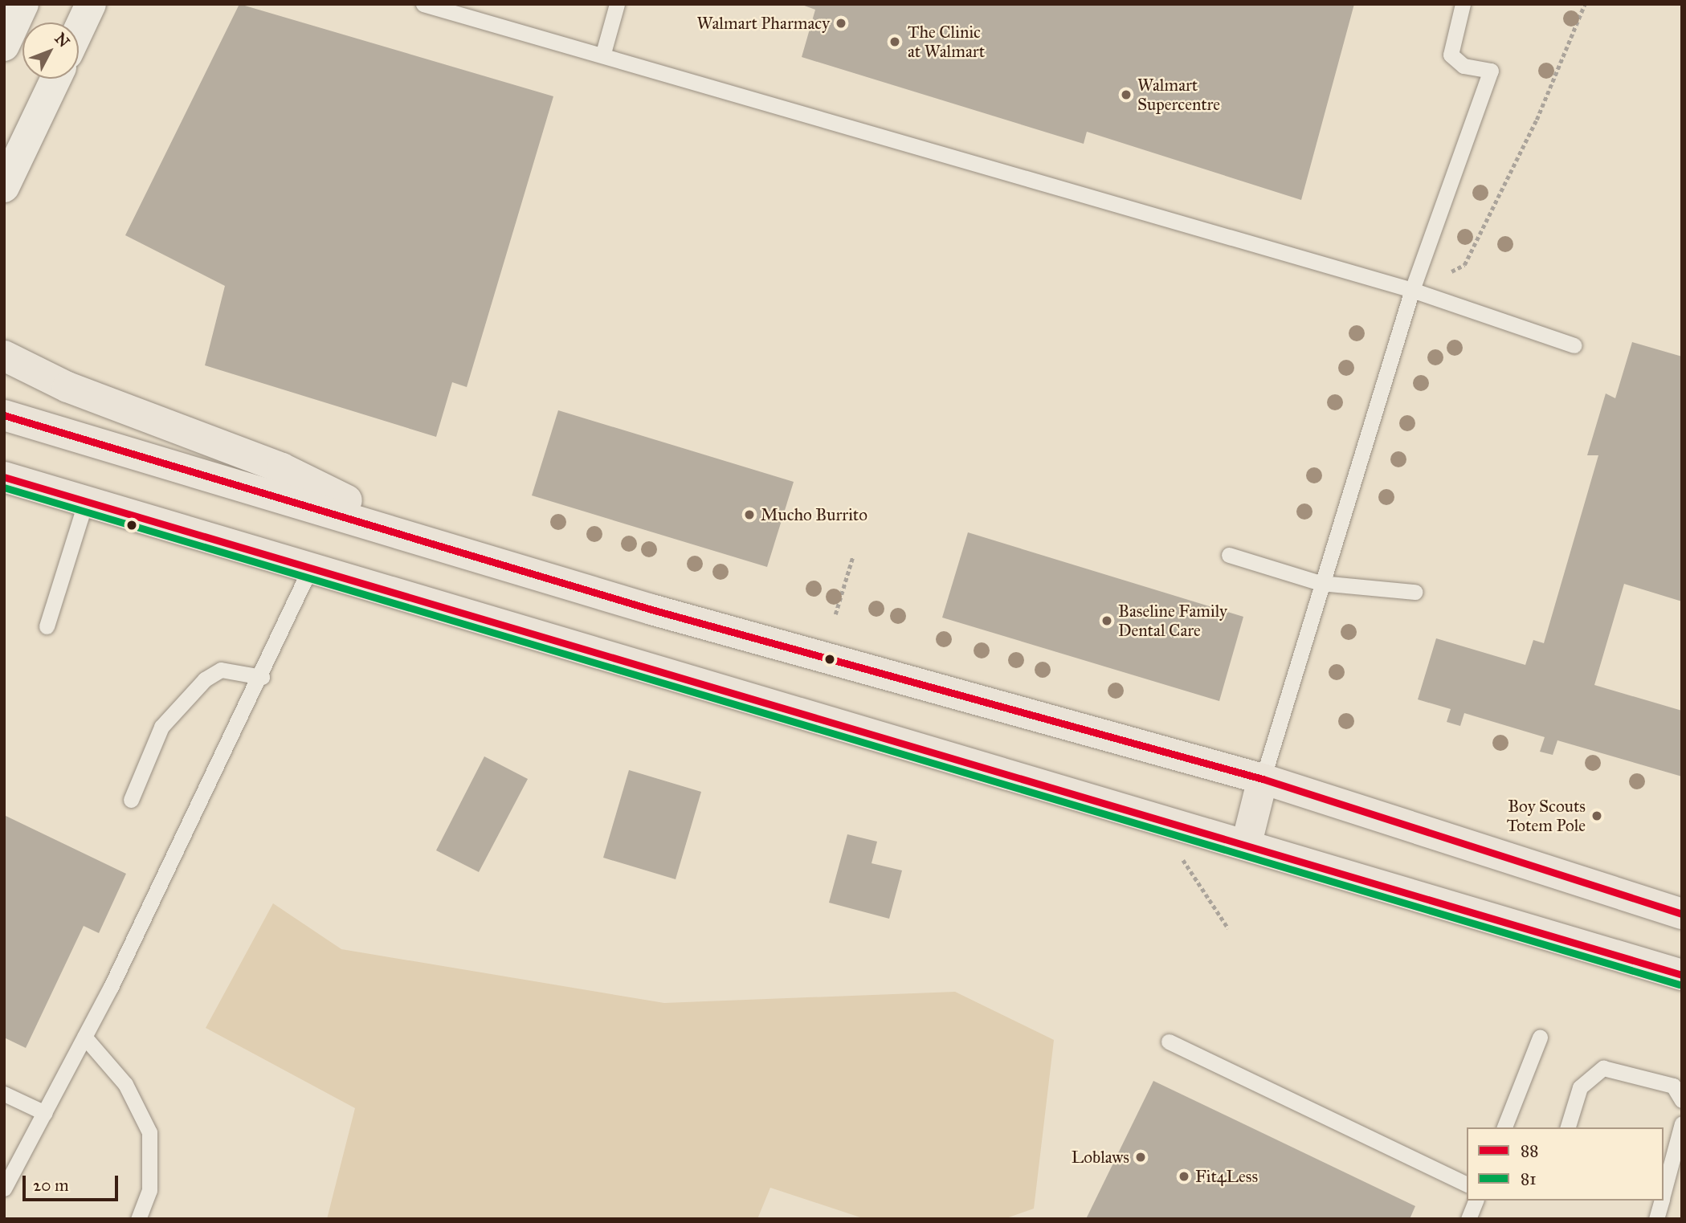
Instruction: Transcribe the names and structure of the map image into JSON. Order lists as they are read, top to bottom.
{
  "places": [
    "Walmart Pharmacy",
    "The Clinic at Walmart",
    "Walmart Supercentre",
    "Mucho Burrito",
    "Baseline Family Dental Care",
    "Boy Scouts Totem Pole",
    "Loblaws",
    "Fit4Less"
  ],
  "lines": ["transit line 88", "transit line 81"],
  "legend": ["88", "81"],
  "scale_bar": "20 m",
  "north": "top right"
}
